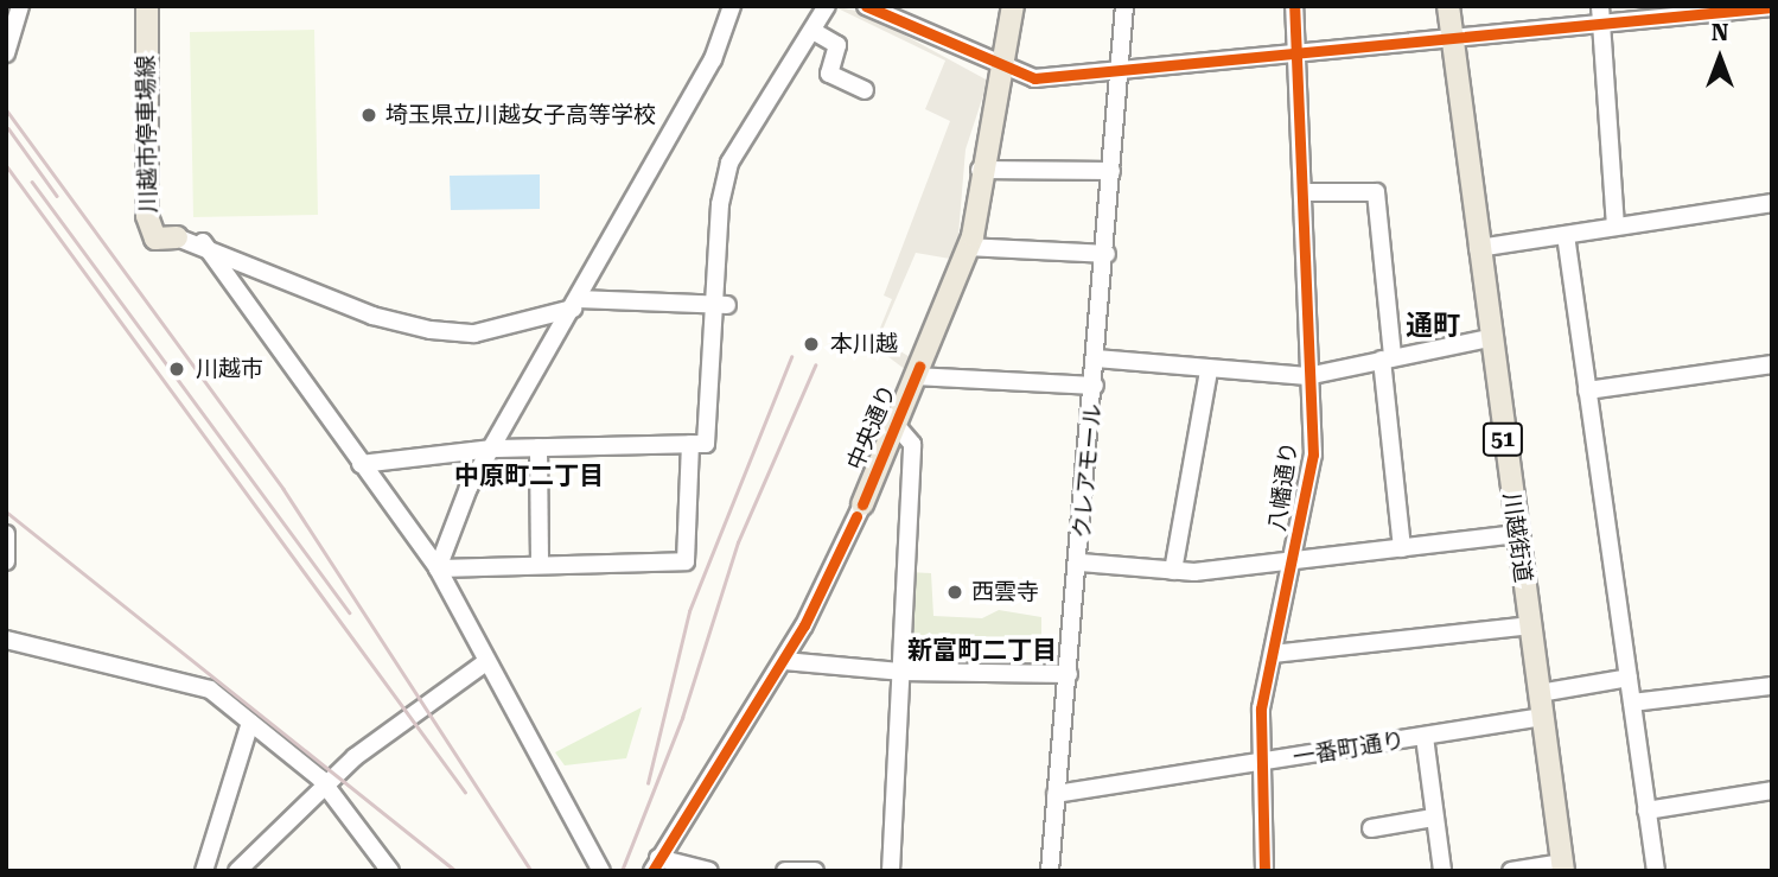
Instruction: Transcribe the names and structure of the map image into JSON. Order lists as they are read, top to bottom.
{
  "streets": {
    "main road": [
      "川越市停車場線",
      "中央通り",
      "51",
      "川越街道"
    ],
    "street": ["クレアモール", "八幡通り", "一番町通り"]
  },
  "crossings": [
    ["クレアモール", "一番町通り"],
    ["八幡通り", "一番町通り"],
    ["川越街道", "一番町通り"]
  ],
  "districts": ["通町", "中原町二丁目", "新富町二丁目"],
  "places": [
    "埼玉県立川越女子高等学校",
    "本川越",
    "川越市",
    "西雲寺"
  ],
  "north": "top"
}
